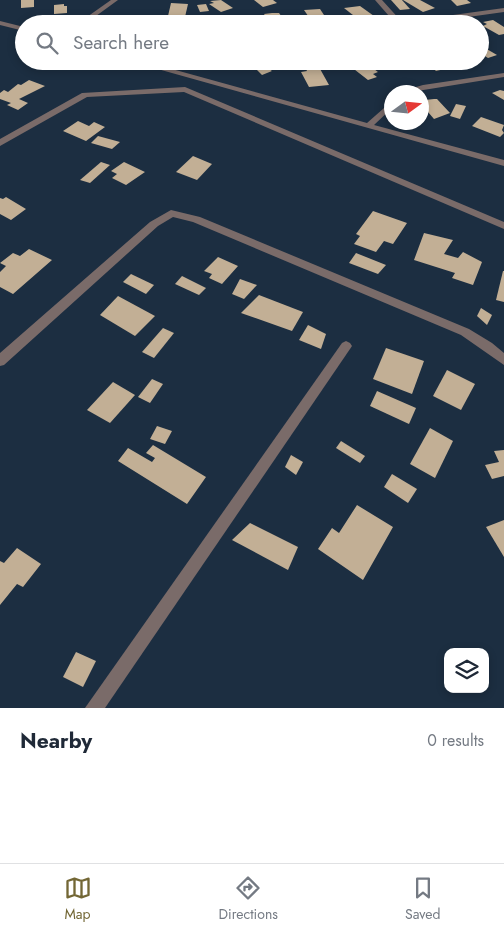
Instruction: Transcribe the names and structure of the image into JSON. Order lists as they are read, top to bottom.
{
  "north": "right",
  "page": {
    "search": "Search here",
    "heading": ["Nearby", "0 results"],
    "nav": ["Map", "Directions", "Saved"]
  }
}
